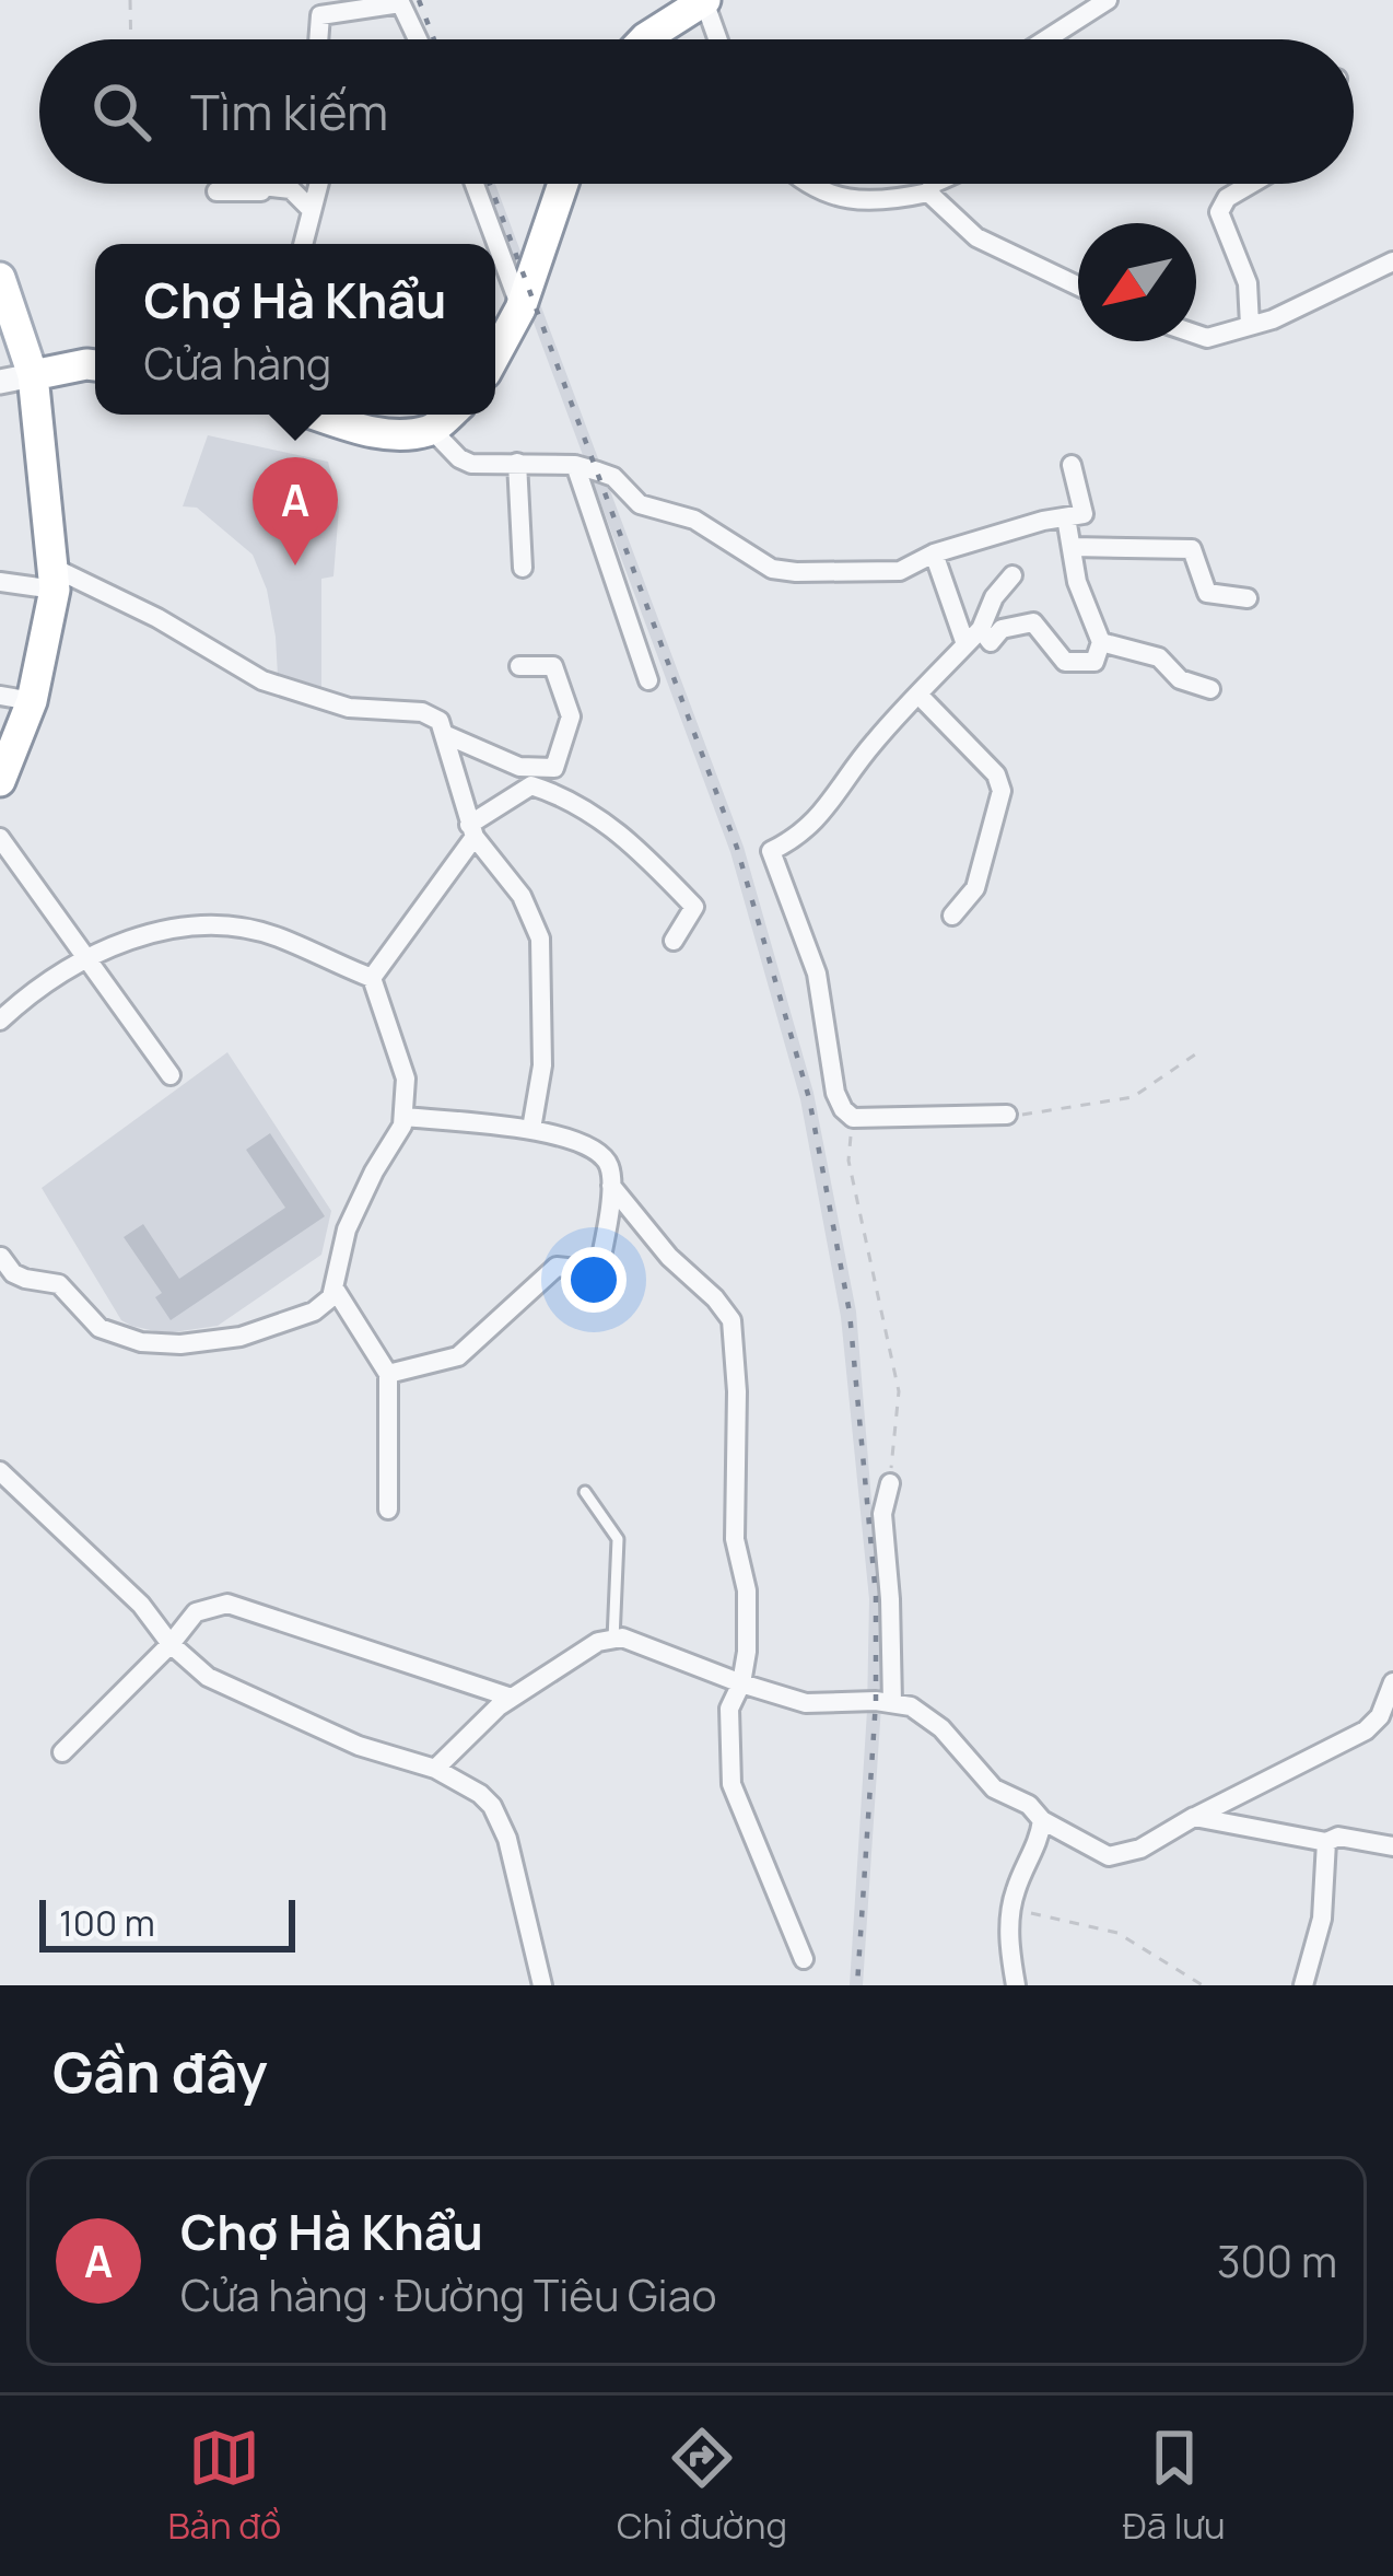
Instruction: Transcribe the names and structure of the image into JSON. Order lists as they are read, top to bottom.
{
  "scale_bar": "100 m",
  "north": "bottom left",
  "page": {
    "search": "Tìm kiếm",
    "popup": ["Chợ Hà Khẩu", "Cửa hàng"],
    "pins": "A",
    "scale": "100 m",
    "heading": "Gần đây",
    "list": [
      {
        "mark": "A",
        "name": "Chợ Hà Khẩu",
        "note": "Cửa hàng · Đường Tiêu Giao",
        "value": "300 m"
      }
    ],
    "nav": ["Bản đồ", "Chỉ đường", "Đã lưu"]
  }
}
